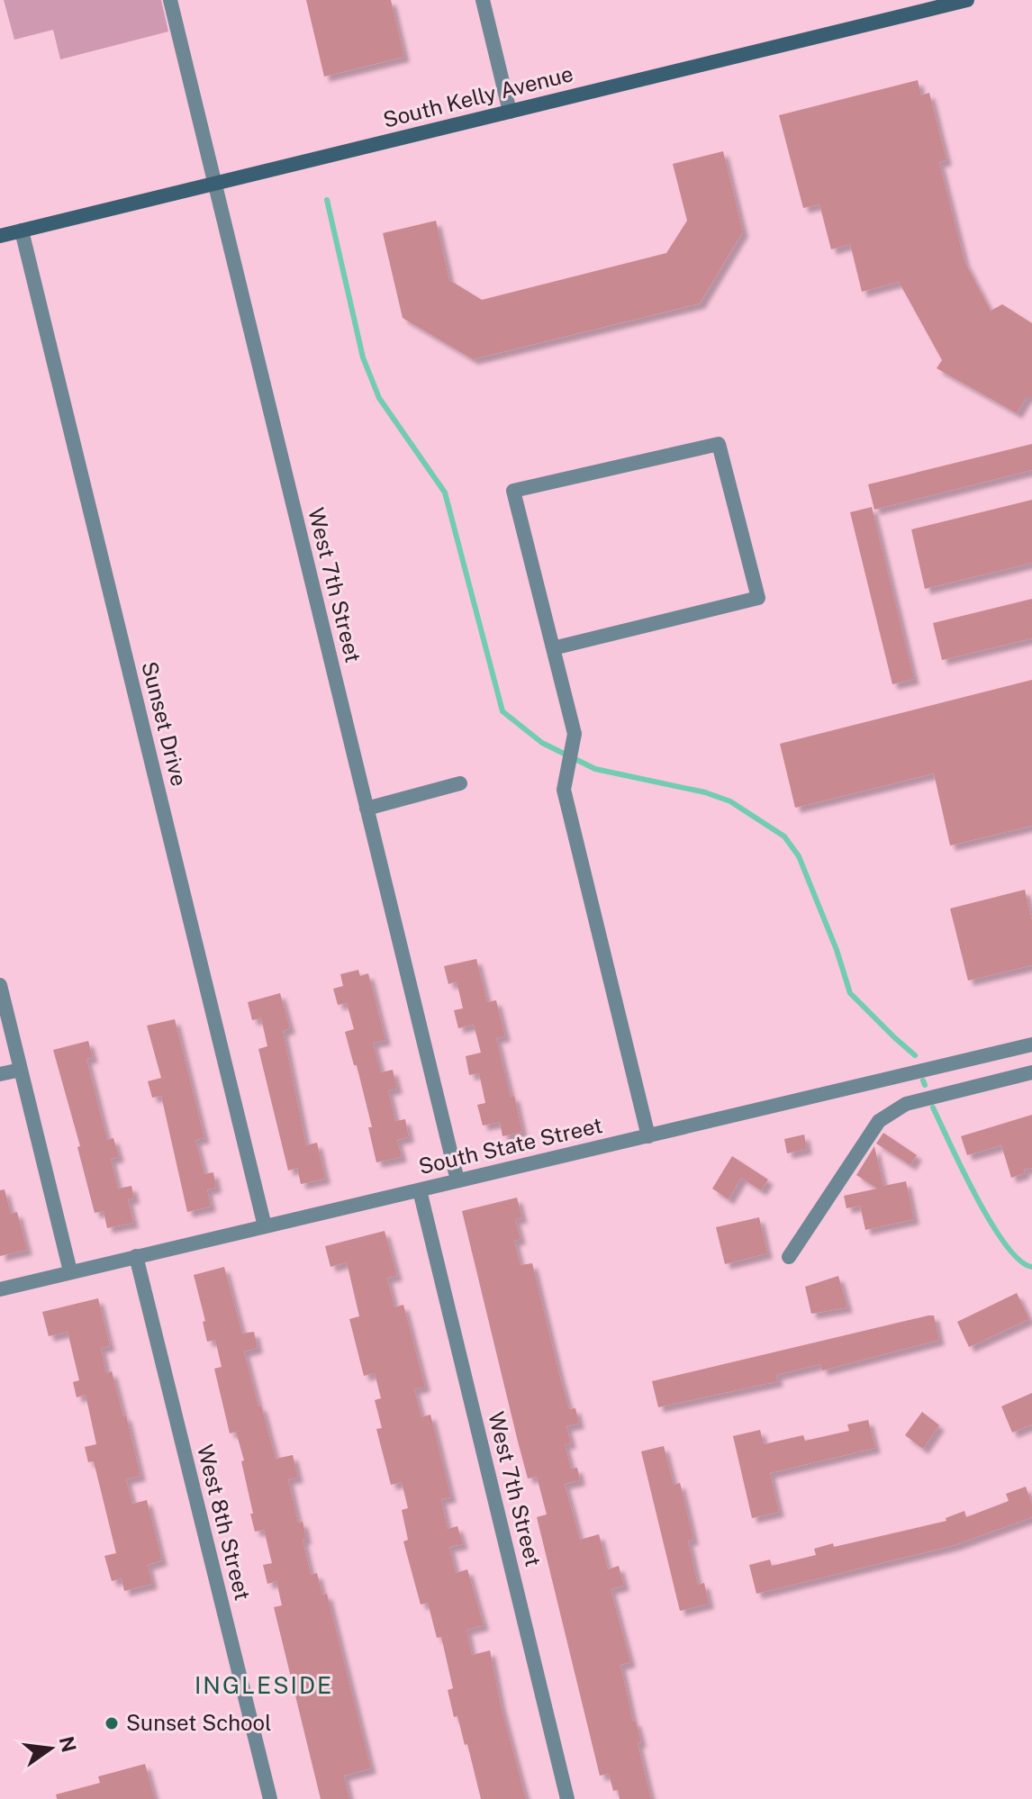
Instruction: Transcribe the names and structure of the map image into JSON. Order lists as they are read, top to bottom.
{
  "streets": {
    "main road": ["South Kelly Avenue"],
    "street": [
      "West 7th Street",
      "Sunset Drive",
      "South State Street",
      "West 8th Street"
    ]
  },
  "crossings": [
    ["South Kelly Avenue", "West 7th Street"],
    ["South Kelly Avenue", "Sunset Drive"],
    ["West 7th Street", "South State Street"],
    ["Sunset Drive", "South State Street"],
    ["South State Street", "West 8th Street"]
  ],
  "districts": ["INGLESIDE"],
  "places": ["Sunset School"],
  "north": "right"
}
